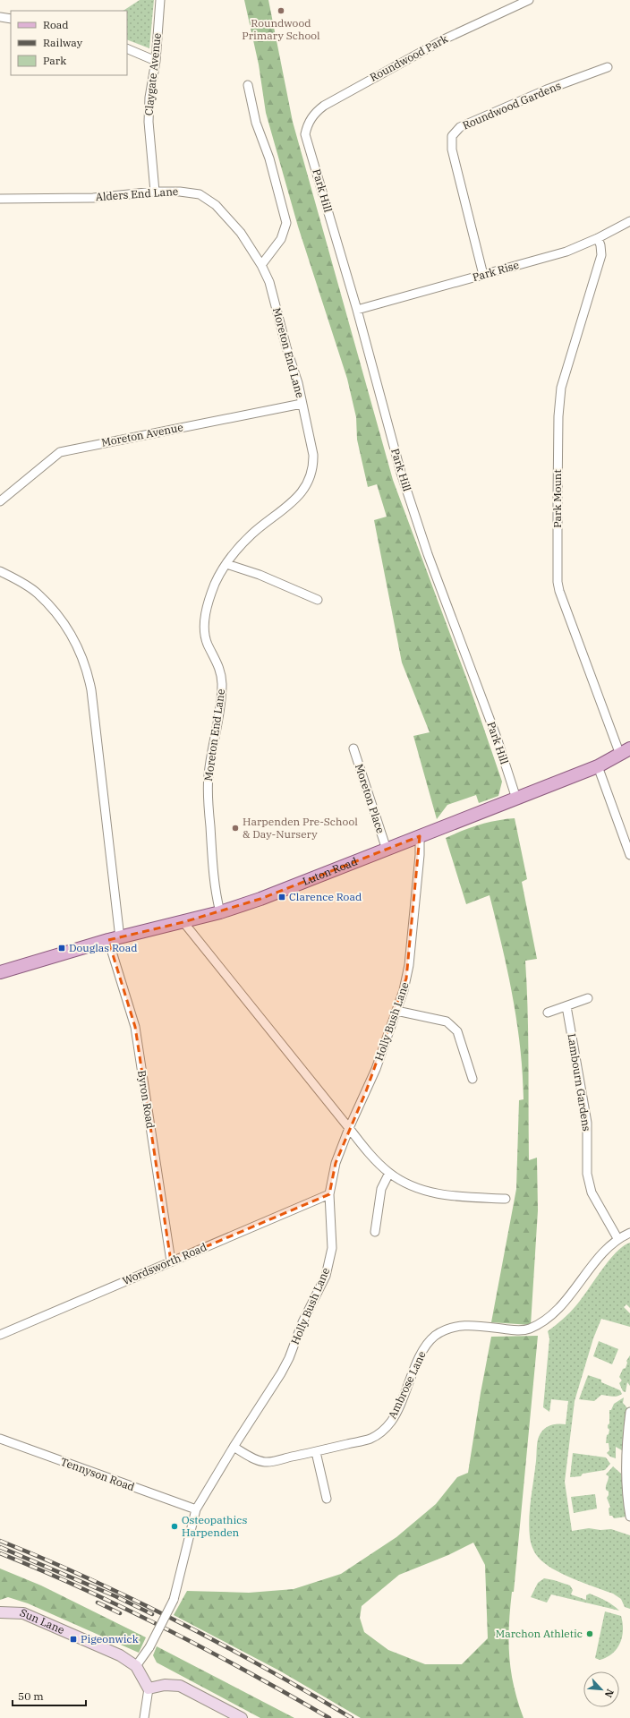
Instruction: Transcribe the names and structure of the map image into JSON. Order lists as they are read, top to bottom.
{
  "streets": {
    "main road": ["Luton Road"],
    "street": [
      "Roundwood Park",
      "Claygate Avenue",
      "Roundwood Gardens",
      "Park Hill",
      "Alders End Lane",
      "Park Rise",
      "Moreton End Lane",
      "Moreton Avenue",
      "Park Mount",
      "Moreton Place",
      "Holly Bush Lane",
      "Lambourn Gardens",
      "Byron Road",
      "Wordsworth Road",
      "Ambrose Lane",
      "Tennyson Road",
      "Sun Lane"
    ]
  },
  "crossings": [
    ["Roundwood Park", "Park Hill"],
    ["Claygate Avenue", "Alders End Lane"],
    ["Roundwood Gardens", "Park Rise"],
    ["Park Hill", "Park Rise"],
    ["Park Hill", "Luton Road"],
    ["Alders End Lane", "Moreton End Lane"],
    ["Park Rise", "Park Mount"],
    ["Moreton End Lane", "Moreton Avenue"],
    ["Moreton End Lane", "Luton Road"],
    ["Park Mount", "Luton Road"],
    ["Moreton Place", "Luton Road"],
    ["Luton Road", "Holly Bush Lane"],
    ["Luton Road", "Byron Road"],
    ["Holly Bush Lane", "Wordsworth Road"],
    ["Holly Bush Lane", "Ambrose Lane"],
    ["Holly Bush Lane", "Tennyson Road"],
    ["Holly Bush Lane", "Sun Lane"],
    ["Lambourn Gardens", "Ambrose Lane"],
    ["Byron Road", "Wordsworth Road"]
  ],
  "places": {
    "other": [
      "Roundwood Primary School",
      "Harpenden Pre-School & Day-Nursery",
      "Osteopathics Harpenden",
      "Marchon Athletic"
    ],
    "transit": ["Clarence Road", "Douglas Road", "Pigeonwick"]
  },
  "legend": ["Road", "Railway", "Park"],
  "scale_bar": "50 m",
  "north": "bottom right"
}
